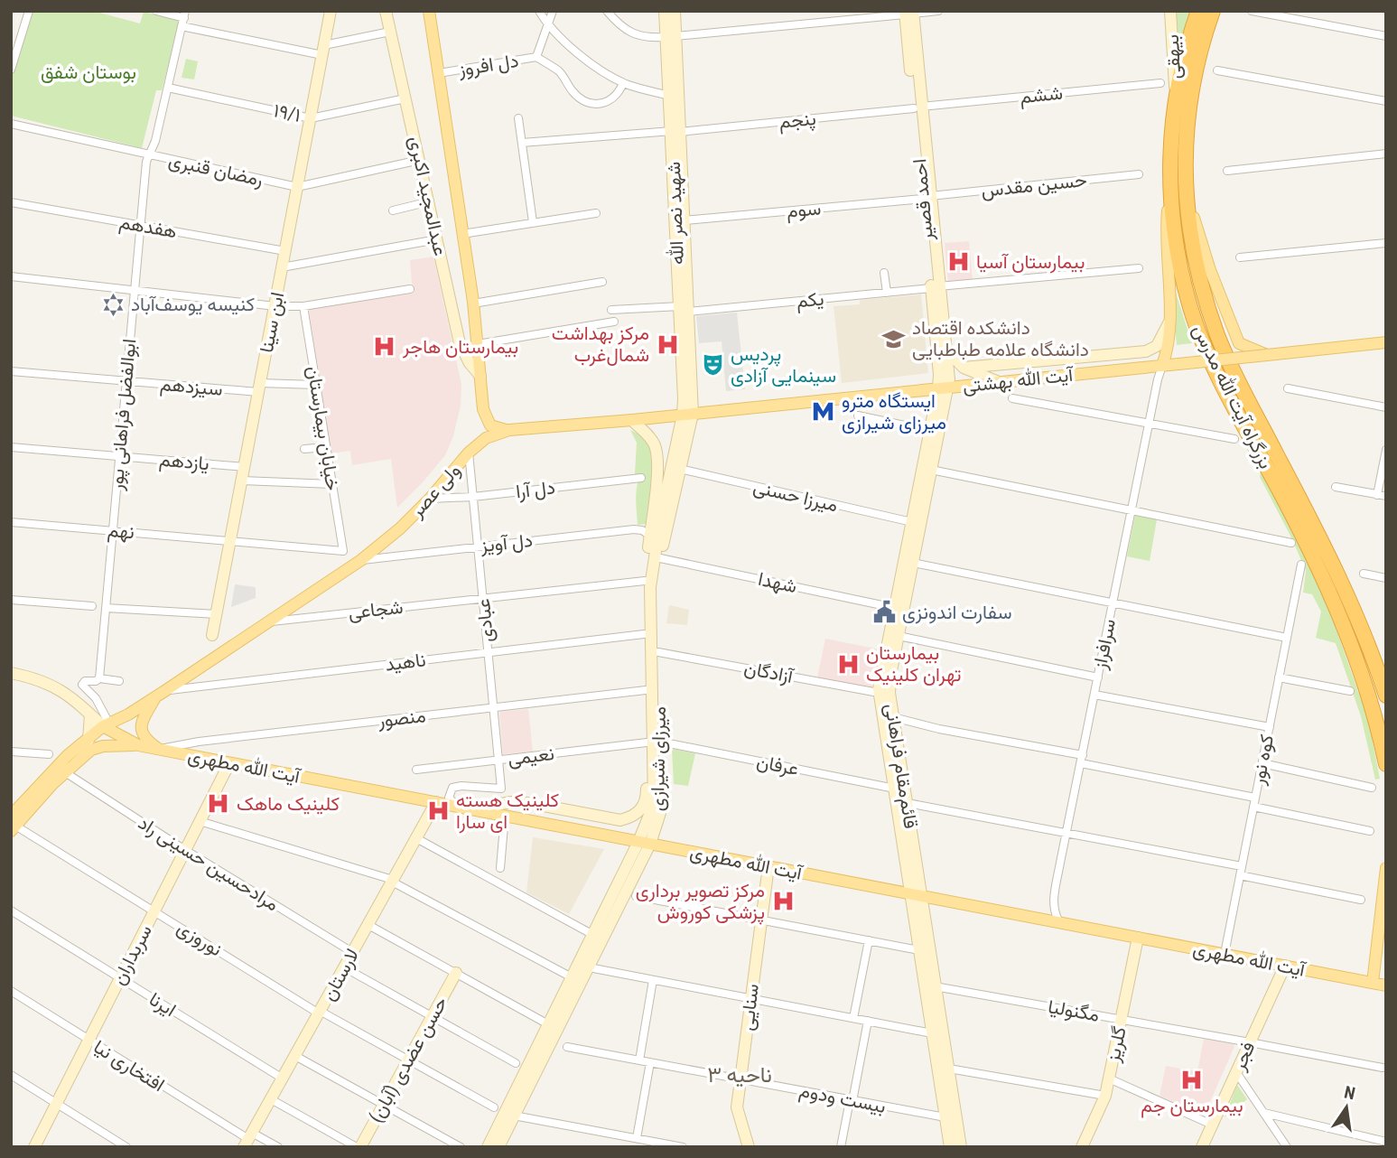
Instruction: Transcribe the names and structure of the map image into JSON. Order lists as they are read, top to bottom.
{
  "streets": {
    "highway": ["بزرگراه آیت الله مدرس"],
    "main road": [
      "بیهقی",
      "عبدالمجید اکبری",
      "احمد قصیر",
      "شهید نصر الله",
      "ابن سینا",
      "آیت الله بهشتی",
      "ولی عصر",
      "میرزای شیرازی",
      "آیت الله مطهری",
      "قائم‌مقام فراهانی",
      "سربداران",
      "لارستان",
      "سنایی",
      "گلریز",
      "فجر",
      "حسن عضدی (آبان)"
    ],
    "street": [
      "دل افروز",
      "ششم",
      "۱۹/۱",
      "پنجم",
      "رمضان قنبری",
      "حسین مقدس",
      "سوم",
      "هفدهم",
      "یکم",
      "سیزدهم",
      "ابوالفضل فراهانی پور",
      "خیابان بیمارستان",
      "یازدهم",
      "دل آرا",
      "میرزا حسنی",
      "نهم",
      "دل آویز",
      "شهدا",
      "شجاعی",
      "عبادی",
      "سرافراز",
      "ناهید",
      "آزادگان",
      "منصور",
      "نعیمی",
      "کوه نور",
      "عرفان",
      "مرادحسین حسینی راد",
      "نوروزی",
      "ايرنا",
      "مگنولیا",
      "افتخاری نیا",
      "بیست ودوم"
    ]
  },
  "crossings": [
    ["بیهقی", "بزرگراه آیت الله مدرس"],
    ["ششم", "پنجم"],
    ["ششم", "احمد قصیر"],
    ["۱۹/۱", "عبدالمجید اکبری"],
    ["۱۹/۱", "ابن سینا"],
    ["۱۹/۱", "ابوالفضل فراهانی پور"],
    ["پنجم", "احمد قصیر"],
    ["پنجم", "شهید نصر الله"],
    ["رمضان قنبری", "عبدالمجید اکبری"],
    ["رمضان قنبری", "ابن سینا"],
    ["رمضان قنبری", "ابوالفضل فراهانی پور"],
    ["حسین مقدس", "احمد قصیر"],
    ["حسین مقدس", "سوم"],
    ["احمد قصیر", "سوم"],
    ["احمد قصیر", "یکم"],
    ["احمد قصیر", "آیت الله بهشتی"],
    ["احمد قصیر", "قائم‌مقام فراهانی"],
    ["هفدهم", "ابن سینا"],
    ["هفدهم", "ابوالفضل فراهانی پور"],
    ["ابن سینا", "سیزدهم"],
    ["ابن سینا", "یازدهم"],
    ["ابن سینا", "نهم"],
    ["آیت الله بهشتی", "ولی عصر"],
    ["آیت الله بهشتی", "سرافراز"],
    ["آیت الله بهشتی", "میرزای شیرازی"],
    ["آیت الله بهشتی", "قائم‌مقام فراهانی"],
    ["سیزدهم", "ابوالفضل فراهانی پور"],
    ["سیزدهم", "خیابان بیمارستان"],
    ["ابوالفضل فراهانی پور", "یازدهم"],
    ["ابوالفضل فراهانی پور", "ولی عصر"],
    ["ابوالفضل فراهانی پور", "نهم"],
    ["ابوالفضل فراهانی پور", "آیت الله مطهری"],
    ["خیابان بیمارستان", "نهم"],
    ["دل آرا", "ولی عصر"],
    ["دل آرا", "عبادی"],
    ["ولی عصر", "دل آویز"],
    ["ولی عصر", "شجاعی"],
    ["ولی عصر", "عبادی"],
    ["ولی عصر", "ناهید"],
    ["ولی عصر", "آیت الله مطهری"],
    ["ولی عصر", "نوروزی"],
    ["میرزا حسنی", "میرزای شیرازی"],
    ["میرزا حسنی", "قائم‌مقام فراهانی"],
    ["دل آویز", "عبادی"],
    ["دل آویز", "میرزای شیرازی"],
    ["شهدا", "میرزای شیرازی"],
    ["شهدا", "قائم‌مقام فراهانی"],
    ["شجاعی", "عبادی"],
    ["شجاعی", "میرزای شیرازی"],
    ["عبادی", "ناهید"],
    ["عبادی", "منصور"],
    ["عبادی", "نعیمی"],
    ["عبادی", "میرزای شیرازی"],
    ["عبادی", "آیت الله مطهری"],
    ["سرافراز", "آیت الله مطهری"],
    ["ناهید", "میرزای شیرازی"],
    ["آزادگان", "میرزای شیرازی"],
    ["آزادگان", "قائم‌مقام فراهانی"],
    ["منصور", "میرزای شیرازی"],
    ["منصور", "آیت الله مطهری"],
    ["نعیمی", "میرزای شیرازی"],
    ["میرزای شیرازی", "عرفان"],
    ["میرزای شیرازی", "آیت الله مطهری"],
    ["کوه نور", "آیت الله مطهری"],
    ["عرفان", "قائم‌مقام فراهانی"],
    ["آیت الله مطهری", "قائم‌مقام فراهانی"],
    ["آیت الله مطهری", "سربداران"],
    ["آیت الله مطهری", "لارستان"],
    ["آیت الله مطهری", "سنایی"],
    ["آیت الله مطهری", "گلریز"],
    ["آیت الله مطهری", "فجر"],
    ["قائم‌مقام فراهانی", "مگنولیا"],
    ["قائم‌مقام فراهانی", "بیست ودوم"],
    ["مرادحسین حسینی راد", "سربداران"],
    ["مرادحسین حسینی راد", "لارستان"],
    ["نوروزی", "سربداران"],
    ["نوروزی", "لارستان"],
    ["نوروزی", "حسن عضدی (آبان)"],
    ["سربداران", "ايرنا"],
    ["سربداران", "افتخاری نیا"],
    ["لارستان", "ايرنا"],
    ["لارستان", "افتخاری نیا"],
    ["سنایی", "بیست ودوم"],
    ["مگنولیا", "گلریز"],
    ["مگنولیا", "فجر"]
  ],
  "districts": ["ناحیه ۳"],
  "parks": ["بوستان شفق"],
  "places": {
    "hospital": [
      "بیمارستان آسیا",
      "مرکز بهداشت شمال‌غرب",
      "بیمارستان هاجر",
      "بیمارستان تهران کلینیک",
      "کلینیک ماهک",
      "کلینیک هسته ای سارا",
      "مرکز تصویر برداری پزشکی کوروش",
      "بیمارستان جم"
    ],
    "synagogue": ["کنیسه یوسف‌آباد"],
    "school or university": ["دانشکده اقتصاد دانشگاه علامه طباطبایی"],
    "theatre": ["پردیس سینمایی آزادی"],
    "metro station": ["ایستگاه مترو میرزای شیرازی"],
    "public building": ["سفارت اندونزی"]
  },
  "north": "top"
}
